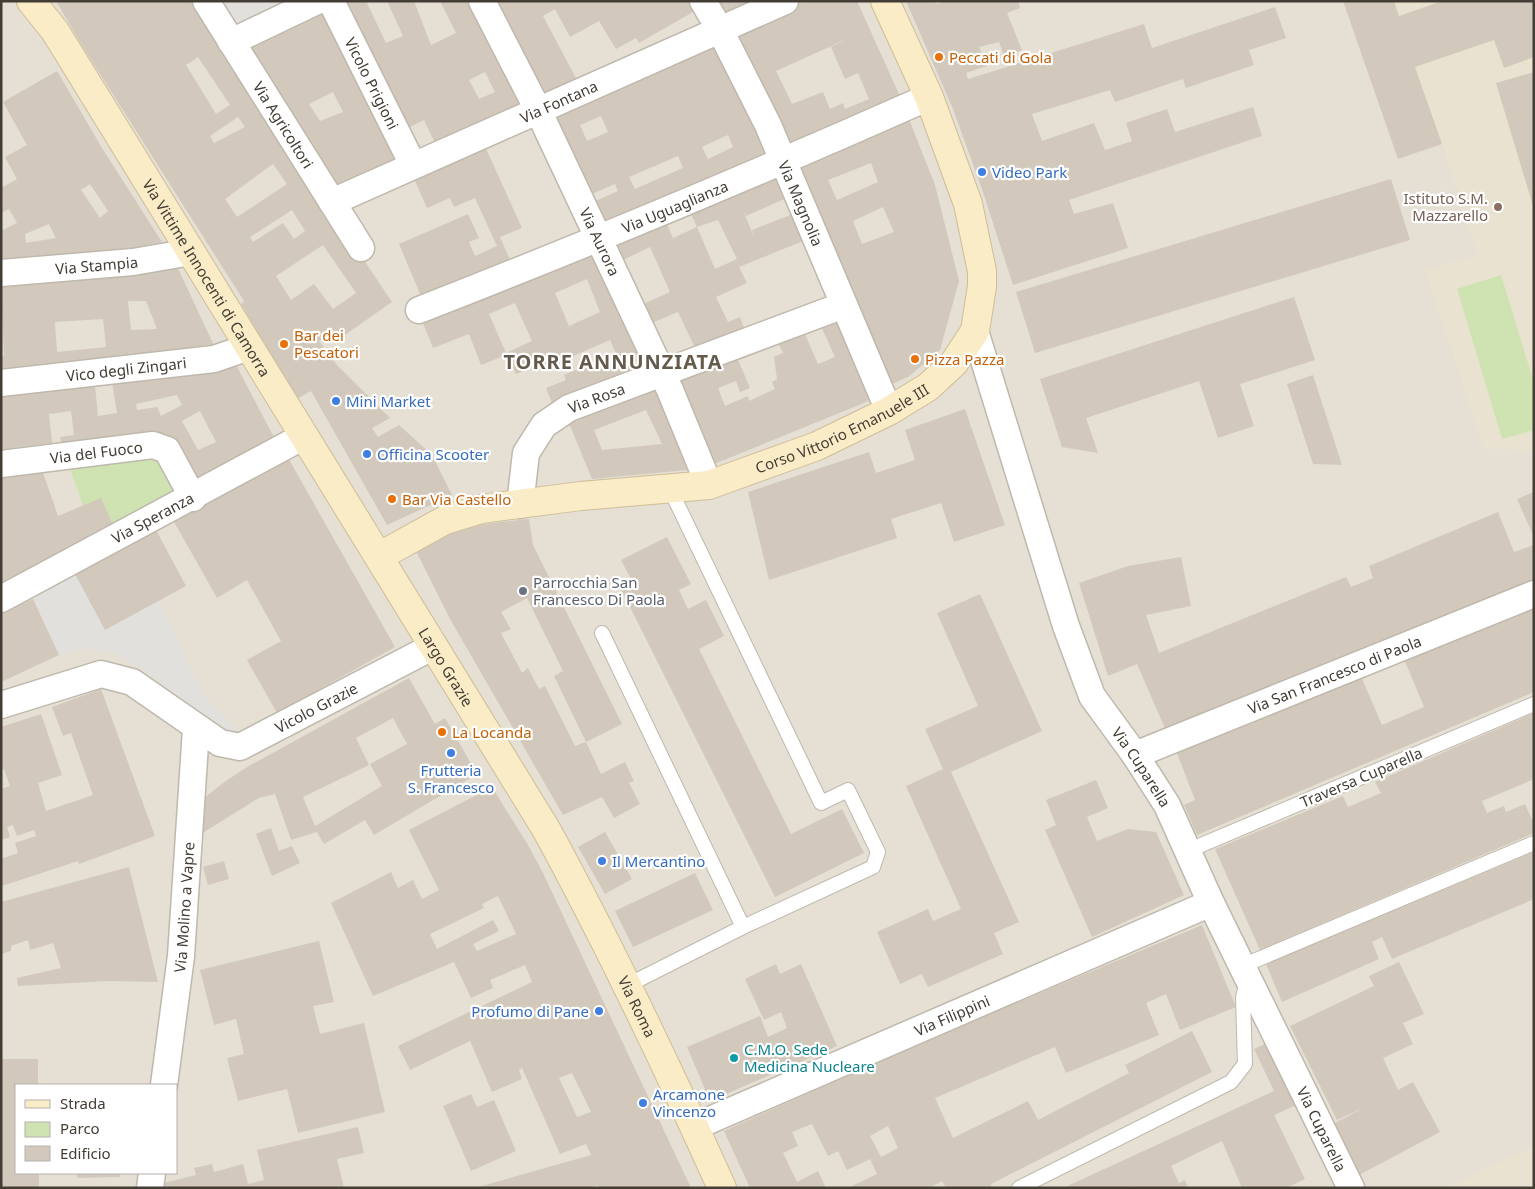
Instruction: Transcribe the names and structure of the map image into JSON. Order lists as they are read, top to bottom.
{
  "streets": {
    "street": [
      "Vicolo Prigioni",
      "Via Fontana",
      "Via Agricoltori",
      "Via Magnolia",
      "Via Uguaglianza",
      "Via Aurora",
      "Via Stampia",
      "Via Vittime Innocenti di Camorra",
      "Vico degli Zingari",
      "Via Rosa",
      "Corso Vittorio Emanuele III",
      "Via del Fuoco",
      "Via Speranza",
      "Largo Grazie",
      "Via San Francesco di Paola",
      "Vicolo Grazie",
      "Via Cuparella",
      "Via Molino a Vapre",
      "Via Roma",
      "Via Filippini"
    ],
    "lane": ["Traversa Cuparella"]
  },
  "crossings": [
    ["Vicolo Prigioni", "Via Fontana"],
    ["Via Fontana", "Via Agricoltori"],
    ["Via Fontana", "Via Magnolia"],
    ["Via Fontana", "Via Aurora"],
    ["Via Magnolia", "Via Uguaglianza"],
    ["Via Magnolia", "Via Rosa"],
    ["Via Magnolia", "Corso Vittorio Emanuele III"],
    ["Via Uguaglianza", "Via Aurora"],
    ["Via Uguaglianza", "Corso Vittorio Emanuele III"],
    ["Via Aurora", "Via Rosa"],
    ["Via Aurora", "Corso Vittorio Emanuele III"],
    ["Via Stampia", "Via Vittime Innocenti di Camorra"],
    ["Via Vittime Innocenti di Camorra", "Vico degli Zingari"],
    ["Via Vittime Innocenti di Camorra", "Corso Vittorio Emanuele III"],
    ["Via Vittime Innocenti di Camorra", "Via Speranza"],
    ["Via Vittime Innocenti di Camorra", "Largo Grazie"],
    ["Via Rosa", "Corso Vittorio Emanuele III"],
    ["Corso Vittorio Emanuele III", "Largo Grazie"],
    ["Corso Vittorio Emanuele III", "Via Cuparella"],
    ["Via del Fuoco", "Via Speranza"],
    ["Largo Grazie", "Vicolo Grazie"],
    ["Largo Grazie", "Via Roma"],
    ["Via San Francesco di Paola", "Via Cuparella"],
    ["Vicolo Grazie", "Via Molino a Vapre"],
    ["Via Cuparella", "Traversa Cuparella"],
    ["Via Cuparella", "Via Filippini"],
    ["Via Roma", "Via Filippini"]
  ],
  "districts": ["TORRE ANNUNZIATA"],
  "places": [
    "Peccati di Gola",
    "Video Park",
    "Istituto S.M. Mazzarello",
    "Bar dei Pescatori",
    "Pizza Pazza",
    "Mini Market",
    "Officina Scooter",
    "Bar Via Castello",
    "Parrocchia San Francesco Di Paola",
    "La Locanda",
    "Frutteria S. Francesco",
    "Il Mercantino",
    "Profumo di Pane",
    "C.M.O. Sede Medicina Nucleare",
    "Arcamone Vincenzo"
  ],
  "legend": ["Strada", "Parco", "Edificio"]
}
